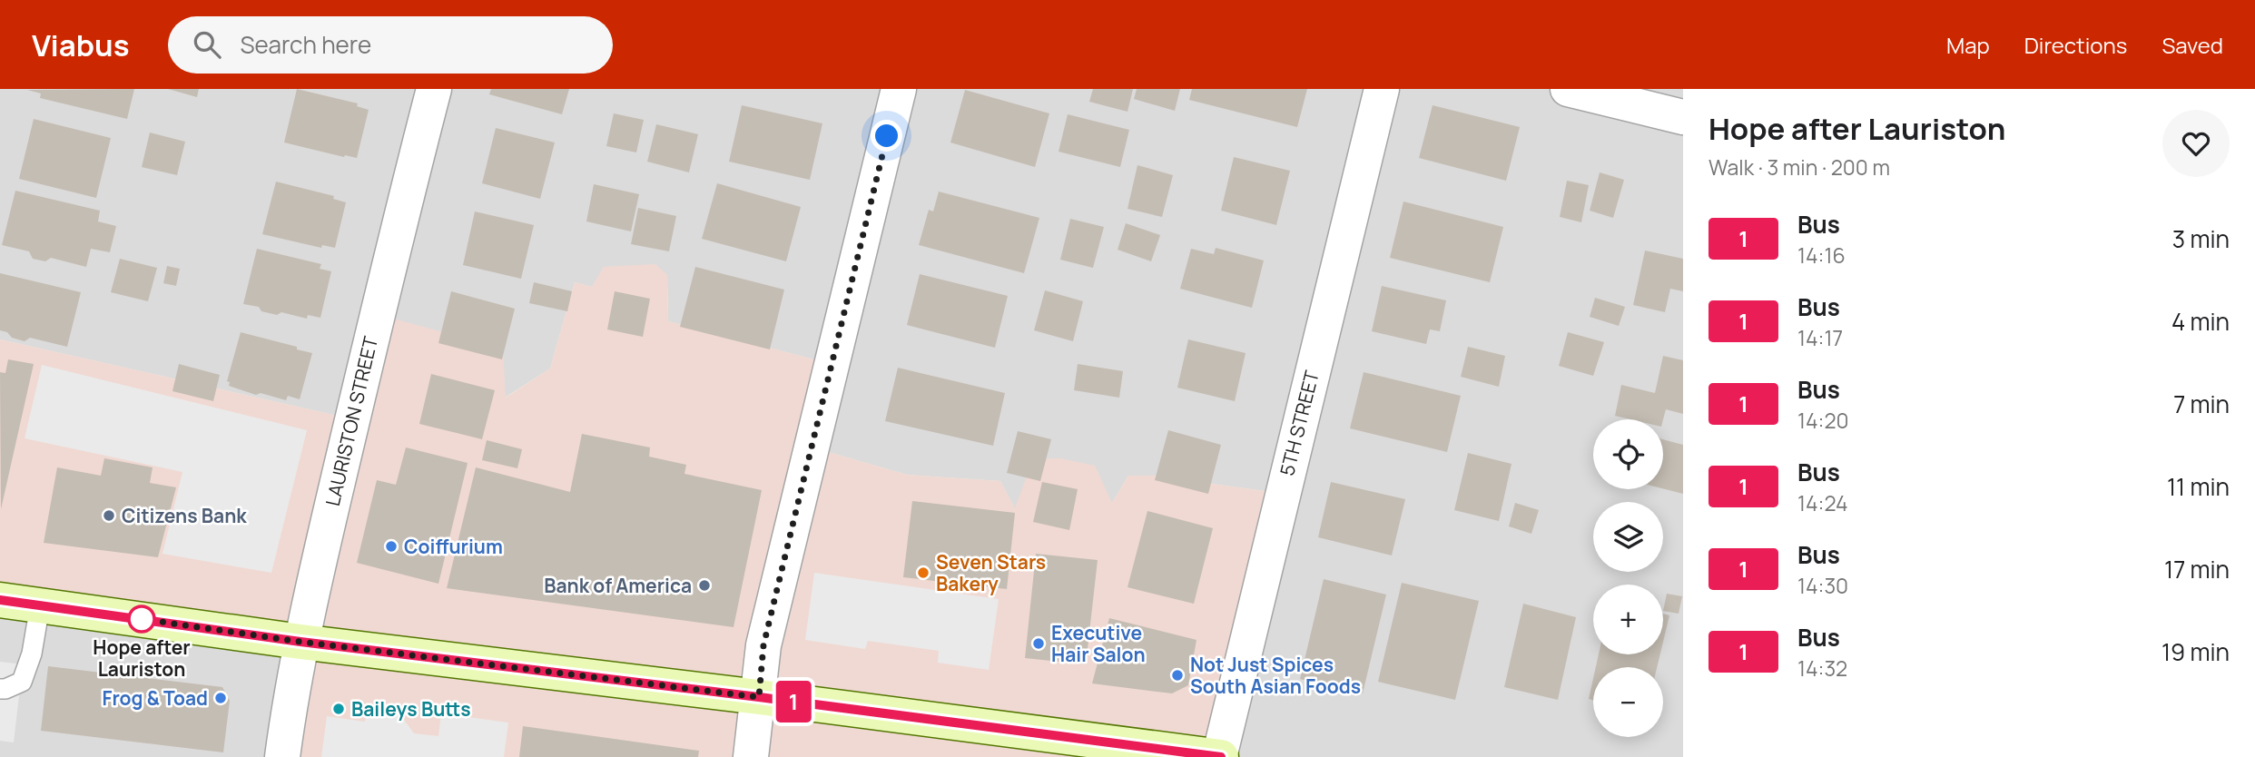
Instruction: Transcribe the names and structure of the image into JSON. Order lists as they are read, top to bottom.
{
  "streets": {
    "street": ["LAURISTON STREET", "5TH STREET"]
  },
  "places": [
    "Citizens Bank",
    "Coiffurium",
    "Seven Stars Bakery",
    "Bank of America",
    "Hope after Lauriston",
    "Executive Hair Salon",
    "Not Just Spices South Asian Foods",
    "Frog & Toad",
    "Baileys Butts"
  ],
  "lines": ["bus line 1"],
  "page": {
    "header": "Viabus",
    "search": "Search here",
    "nav": ["Map", "Directions", "Saved"],
    "on_map": "1",
    "heading": ["Hope after Lauriston", "Walk · 3 min · 200 m"],
    "list": [
      {
        "mark": "1",
        "name": "Bus",
        "note": "14:16",
        "value": "3 min"
      },
      {
        "mark": "1",
        "name": "Bus",
        "note": "14:17",
        "value": "4 min"
      },
      {
        "mark": "1",
        "name": "Bus",
        "note": "14:20",
        "value": "7 min"
      },
      {
        "mark": "1",
        "name": "Bus",
        "note": "14:24",
        "value": "11 min"
      },
      {
        "mark": "1",
        "name": "Bus",
        "note": "14:30",
        "value": "17 min"
      },
      {
        "mark": "1",
        "name": "Bus",
        "note": "14:32",
        "value": "19 min"
      }
    ],
    "map_buttons": ["+", "−"]
  }
}
